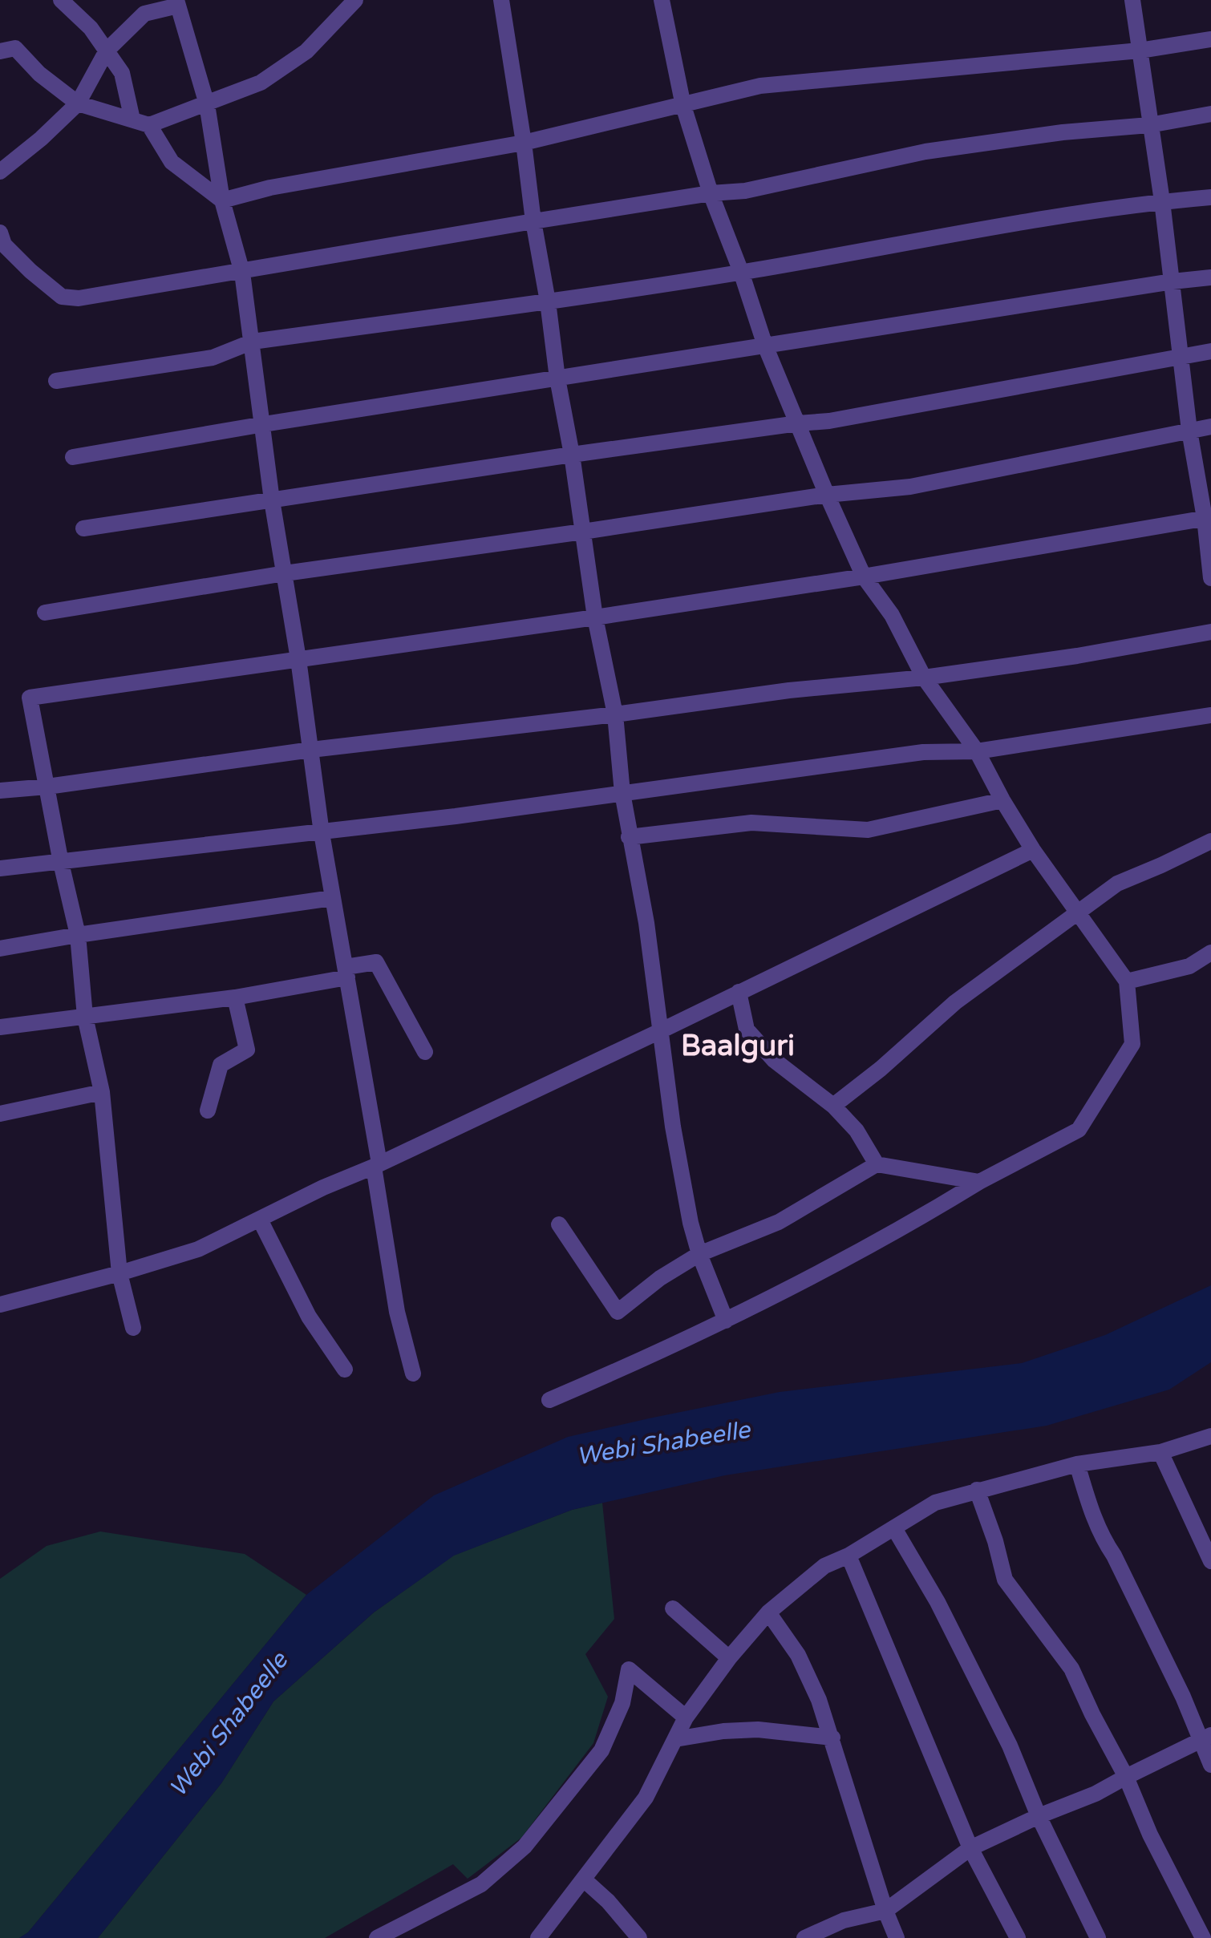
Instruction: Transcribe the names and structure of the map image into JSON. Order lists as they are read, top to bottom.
{
  "districts": ["Baalguri"],
  "water": ["Webi Shabeelle"]
}
